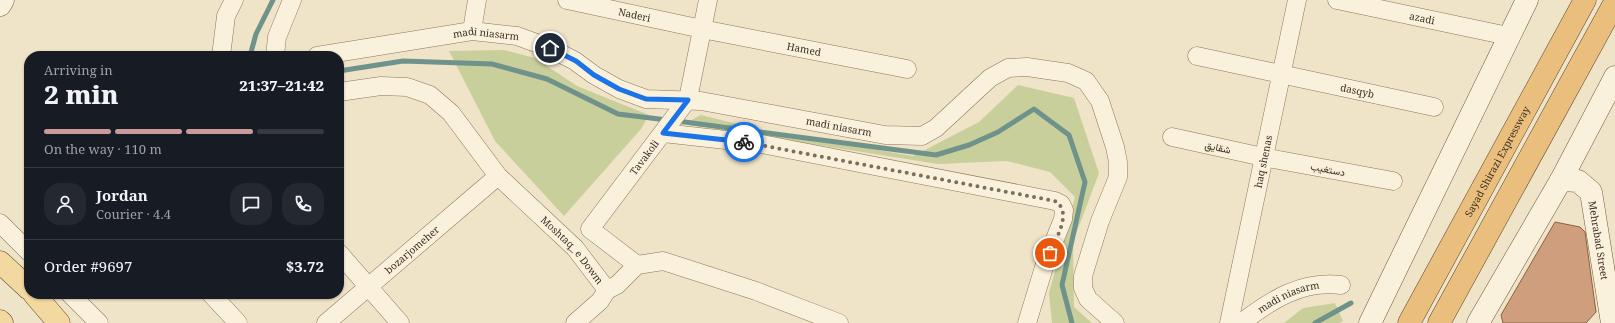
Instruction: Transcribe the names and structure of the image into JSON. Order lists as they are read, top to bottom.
{
  "streets": {
    "highway": ["Sayad Shirazi Expressway"],
    "main road": ["Mehrabad Street"],
    "street": [
      "Naderi",
      "azadi",
      "madi niasarm",
      "Hamed",
      "dasqyb",
      "شقایق",
      "Tavakoli",
      "haq shenas",
      "دستغیب",
      "bozarjomeher",
      "Moshtaq_ e Dowm"
    ]
  },
  "crossings": [
    ["Naderi", "Hamed"],
    ["Naderi", "Tavakoli"],
    ["madi niasarm", "Tavakoli"],
    ["Hamed", "Tavakoli"],
    ["dasqyb", "haq shenas"],
    ["شقایق", "haq shenas"],
    ["شقایق", "دستغیب"],
    ["Tavakoli", "Moshtaq_ e Dowm"],
    ["haq shenas", "دستغیب"],
    ["bozarjomeher", "Moshtaq_ e Dowm"]
  ],
  "page": {
    "heading": ["2 min", "Arriving in", "21:37–21:42"],
    "panel": [
      "Jordan",
      "Courier · 4.4",
      "Order #9697",
      "$3.72"
    ],
    "bar": "On the way · 110 m"
  }
}
